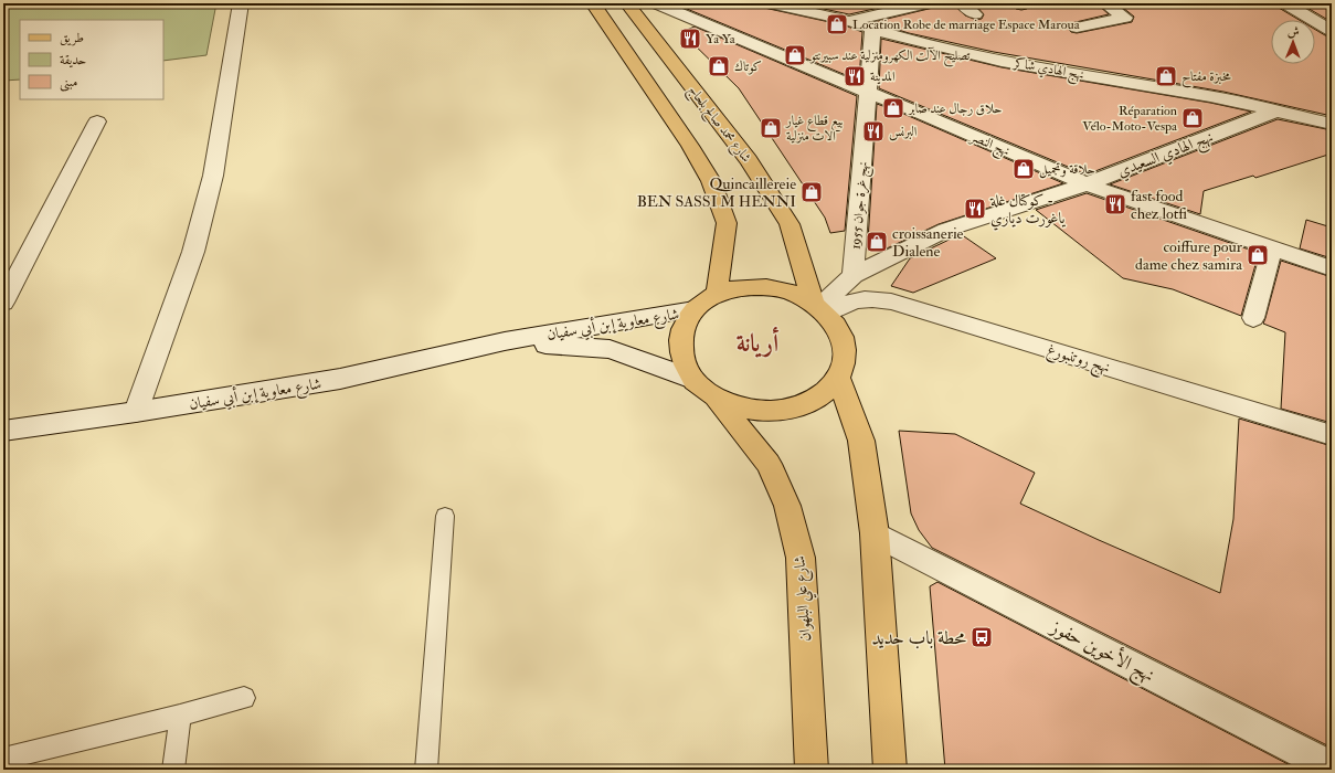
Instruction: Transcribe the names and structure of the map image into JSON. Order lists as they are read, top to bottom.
{
  "streets": {
    "main road": ["شارع محمد صالح بلحاج", "شارع علي البلهوان"],
    "street": [
      "نهج الهادي شاكر",
      "نهج النصر",
      "نهج الهادي السعيدي",
      "1955 نهج غرة جوان",
      "شارع معاوية إبن أبي سفيان",
      "نهج روتنبورغ",
      "نهج الأخوين حفوز"
    ]
  },
  "crossings": [
    ["نهج الهادي شاكر", "نهج الهادي السعيدي"],
    ["نهج الهادي شاكر", "1955 نهج غرة جوان"],
    ["شارع محمد صالح بلحاج", "نهج الهادي السعيدي"],
    ["شارع محمد صالح بلحاج", "شارع معاوية إبن أبي سفيان"],
    ["شارع محمد صالح بلحاج", "نهج روتنبورغ"],
    ["شارع محمد صالح بلحاج", "شارع علي البلهوان"],
    ["نهج النصر", "نهج الهادي السعيدي"],
    ["نهج النصر", "1955 نهج غرة جوان"],
    ["نهج الهادي السعيدي", "1955 نهج غرة جوان"],
    ["نهج الهادي السعيدي", "شارع معاوية إبن أبي سفيان"],
    ["نهج الهادي السعيدي", "نهج روتنبورغ"],
    ["نهج الهادي السعيدي", "شارع علي البلهوان"],
    ["شارع معاوية إبن أبي سفيان", "نهج روتنبورغ"],
    ["شارع معاوية إبن أبي سفيان", "شارع علي البلهوان"],
    ["نهج روتنبورغ", "شارع علي البلهوان"]
  ],
  "districts": ["أريانة"],
  "places": {
    "shop": [
      "Location Robe de marriage Espace Maroua",
      "تصليح الآلت الكهرومنزلية عند سبيرنتو",
      "كوتاك",
      "مخبزة مفتاح",
      "حلاق رجال عند صابر",
      "Réparation Vélo-Moto-Vespa",
      "بيع قطاع غيار الات منزلية",
      "حلاقة وتجميل",
      "Quincaillereie BEN SASSI M HENNI",
      "croissanerie Dialene",
      "coiffure pour dame chez samira"
    ],
    "restaurant": [
      "Ya Ya",
      "المدينة",
      "البرنس",
      "fast food chez lotfi",
      "كوكتال غلة - ياغورت دياري"
    ],
    "bus stop": ["محطة باب حديد"]
  },
  "legend": ["طريق", "حديقة", "مبنى"],
  "north": "top"
}
